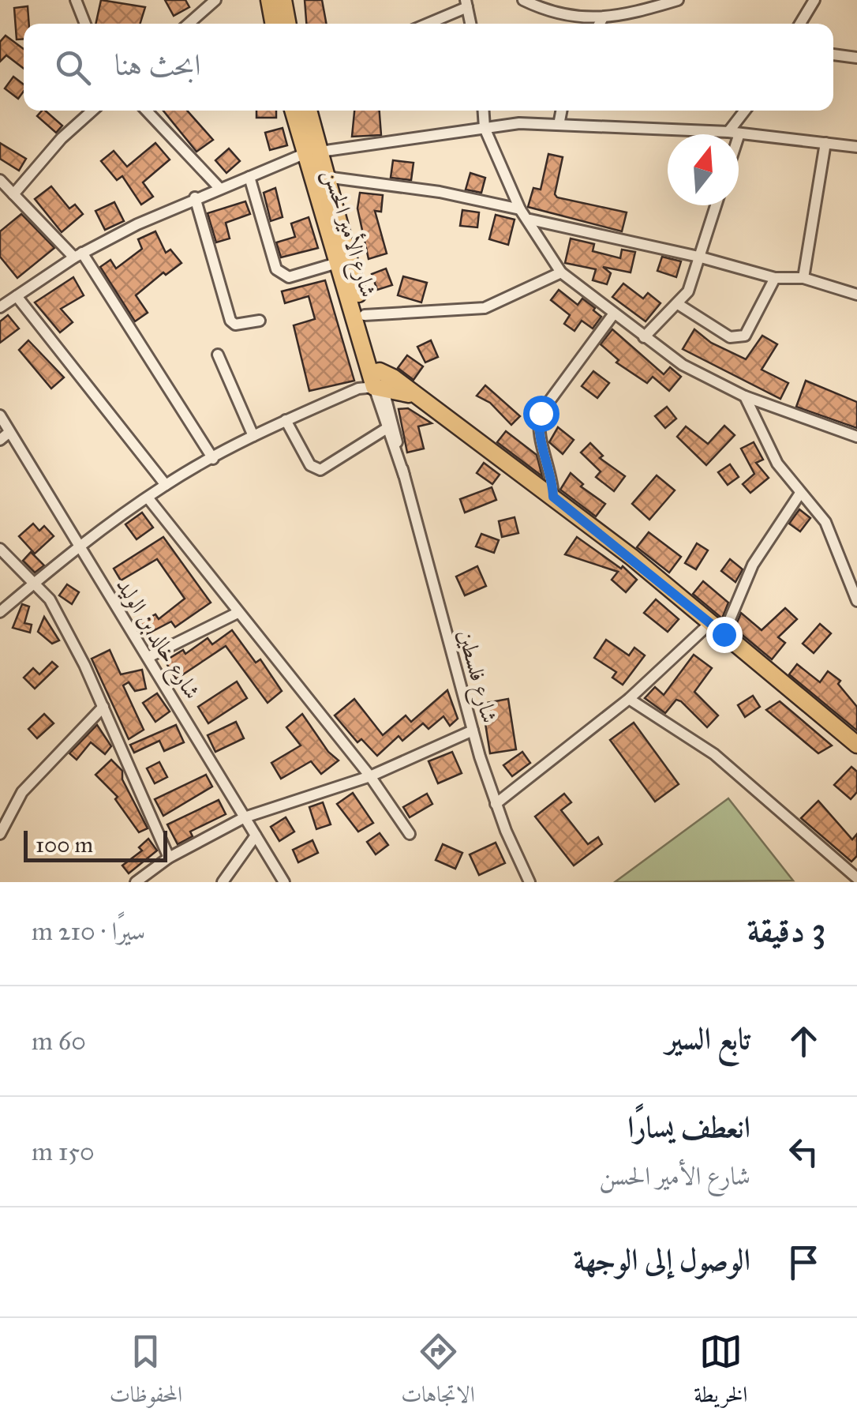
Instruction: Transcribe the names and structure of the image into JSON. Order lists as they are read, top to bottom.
{
  "streets": {
    "main road": ["شارع الأمير الحسن"],
    "street": ["شارع خالد بن الوليد", "شارع فلسطين"]
  },
  "crossings": [
    ["شارع الأمير الحسن", "شارع فلسطين"]
  ],
  "scale_bar": "100 m",
  "north": "top",
  "page": {
    "search": "ابحث هنا",
    "scale": "100 m",
    "heading": ["3 دقيقة", "سيرًا · 210 m"],
    "list": [
      ["تابع السير", "60 m"],
      ["انعطف يسارًا", "شارع الأمير الحسن", "150 m"],
      "الوصول إلى الوجهة"
    ],
    "nav": ["الخريطة", "الاتجاهات", "المحفوظات"]
  }
}
